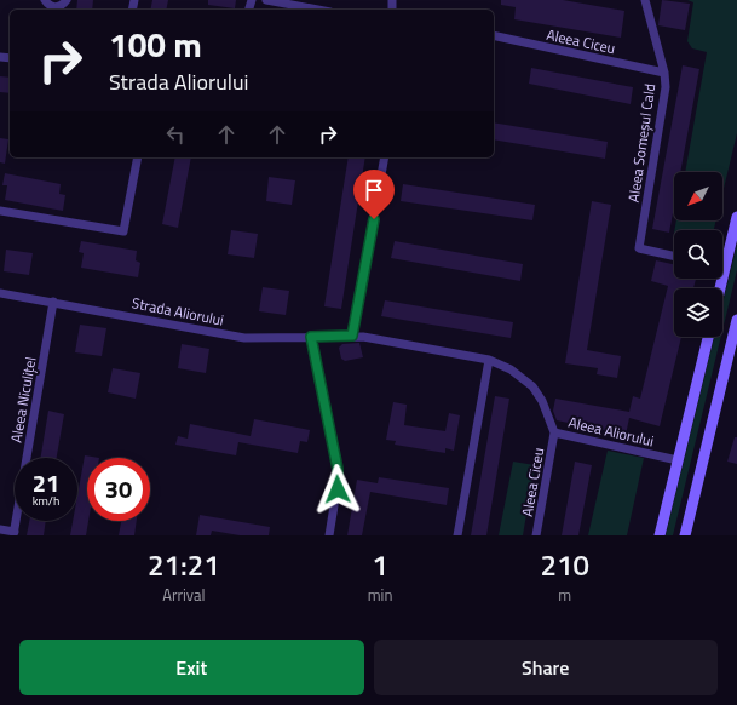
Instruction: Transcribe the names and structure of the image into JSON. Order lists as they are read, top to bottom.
{
  "streets": {
    "street": [
      "Aleea Ciceu",
      "Aleea Someșul Cald",
      "Strada Aliorului",
      "Aleea Niculițel",
      "Aleea Aliorului"
    ]
  },
  "crossings": [
    ["Aleea Ciceu", "Aleea Someșul Cald"],
    ["Aleea Ciceu", "Aleea Aliorului"],
    ["Strada Aliorului", "Aleea Niculițel"],
    ["Strada Aliorului", "Aleea Aliorului"]
  ],
  "north": "bottom left",
  "page": {
    "turn": ["100 m", "Strada Aliorului"],
    "speed": "21 km/h",
    "limit": "30",
    "eta": [
      "21:21",
      "Arrival",
      "1",
      "min",
      "210",
      "m"
    ],
    "buttons": ["Exit", "Share"]
  }
}
